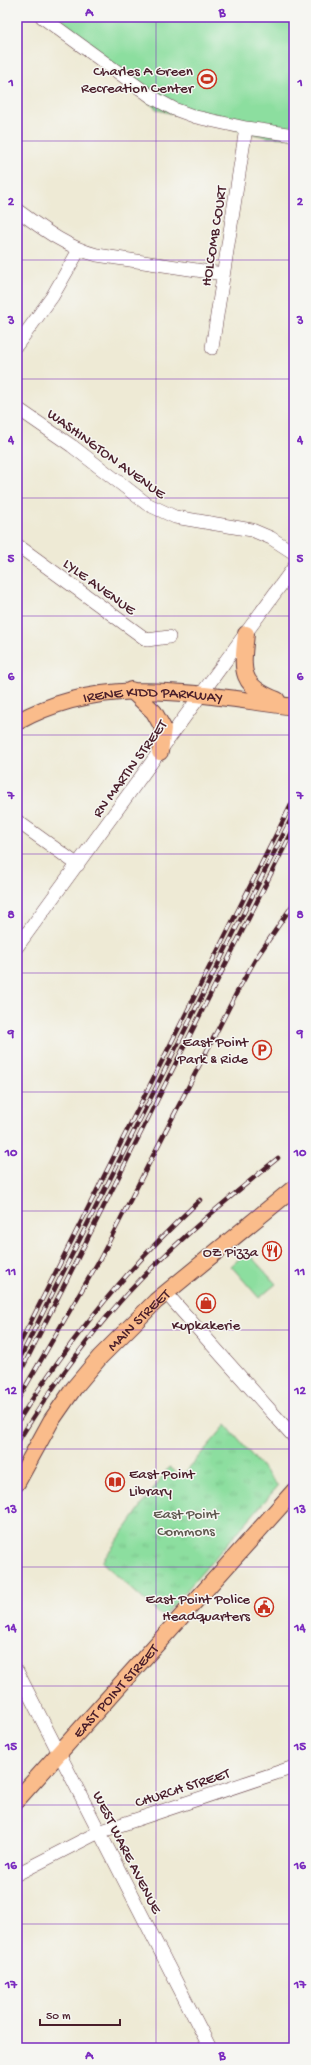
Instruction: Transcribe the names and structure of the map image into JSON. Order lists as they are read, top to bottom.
{
  "streets": {
    "main road": ["IRENE KIDD PARKWAY", "MAIN STREET", "EAST POINT STREET"],
    "street": [
      "HOLCOMB COURT",
      "WASHINGTON AVENUE",
      "LYLE AVENUE",
      "RN MARTIN STREET",
      "CHURCH STREET",
      "WEST WARE AVENUE"
    ]
  },
  "crossings": [
    ["IRENE KIDD PARKWAY", "RN MARTIN STREET"],
    ["EAST POINT STREET", "WEST WARE AVENUE"],
    ["CHURCH STREET", "WEST WARE AVENUE"]
  ],
  "parks": ["East Point Commons"],
  "places": {
    "sports": ["Charles A Green Recreation Center"],
    "parking": ["East Point Park & Ride"],
    "restaurant": ["OZ Pizza"],
    "shop": ["Kupkakerie"],
    "library": ["East Point Library"],
    "public building": ["East Point Police Headquarters"]
  },
  "scale_bar": "50 m",
  "grid": {
    "columns": ["A", "B"],
    "rows": [
      "1",
      "2",
      "3",
      "4",
      "5",
      "6",
      "7",
      "8",
      "9",
      "10",
      "11",
      "12",
      "13",
      "14",
      "15",
      "16",
      "17"
    ]
  }
}
